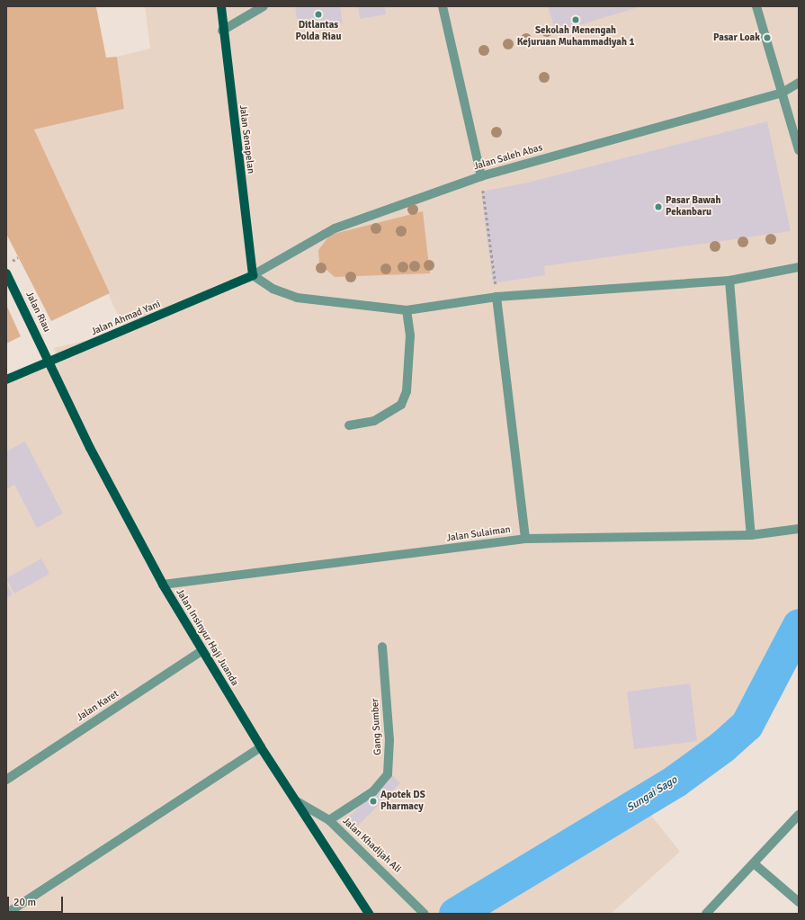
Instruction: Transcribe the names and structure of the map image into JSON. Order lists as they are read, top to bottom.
{
  "streets": {
    "main road": [
      "Jalan Senapelan",
      "Jalan Riau",
      "Jalan Ahmad Yani",
      "Jalan Insinyur Haji Juanda"
    ],
    "street": [
      "Jalan Saleh Abas",
      "Jalan Sulaiman",
      "Jalan Karet",
      "Gang Sumber",
      "Jalan Khadijah Ali"
    ]
  },
  "crossings": [
    ["Jalan Senapelan", "Jalan Saleh Abas"],
    ["Jalan Senapelan", "Jalan Ahmad Yani"],
    ["Jalan Saleh Abas", "Jalan Ahmad Yani"],
    ["Jalan Riau", "Jalan Ahmad Yani"],
    ["Jalan Riau", "Jalan Insinyur Haji Juanda"],
    ["Jalan Ahmad Yani", "Jalan Insinyur Haji Juanda"],
    ["Jalan Sulaiman", "Jalan Insinyur Haji Juanda"],
    ["Jalan Insinyur Haji Juanda", "Jalan Karet"],
    ["Jalan Insinyur Haji Juanda", "Jalan Khadijah Ali"],
    ["Gang Sumber", "Jalan Khadijah Ali"]
  ],
  "water": ["Sungai Sago"],
  "places": [
    "Ditlantas Polda Riau",
    "Sekolah Menengah Kejuruan Muhammadiyah 1",
    "Pasar Loak",
    "Pasar Bawah Pekanbaru",
    "Apotek DS Pharmacy"
  ],
  "scale_bar": "20 m"
}
